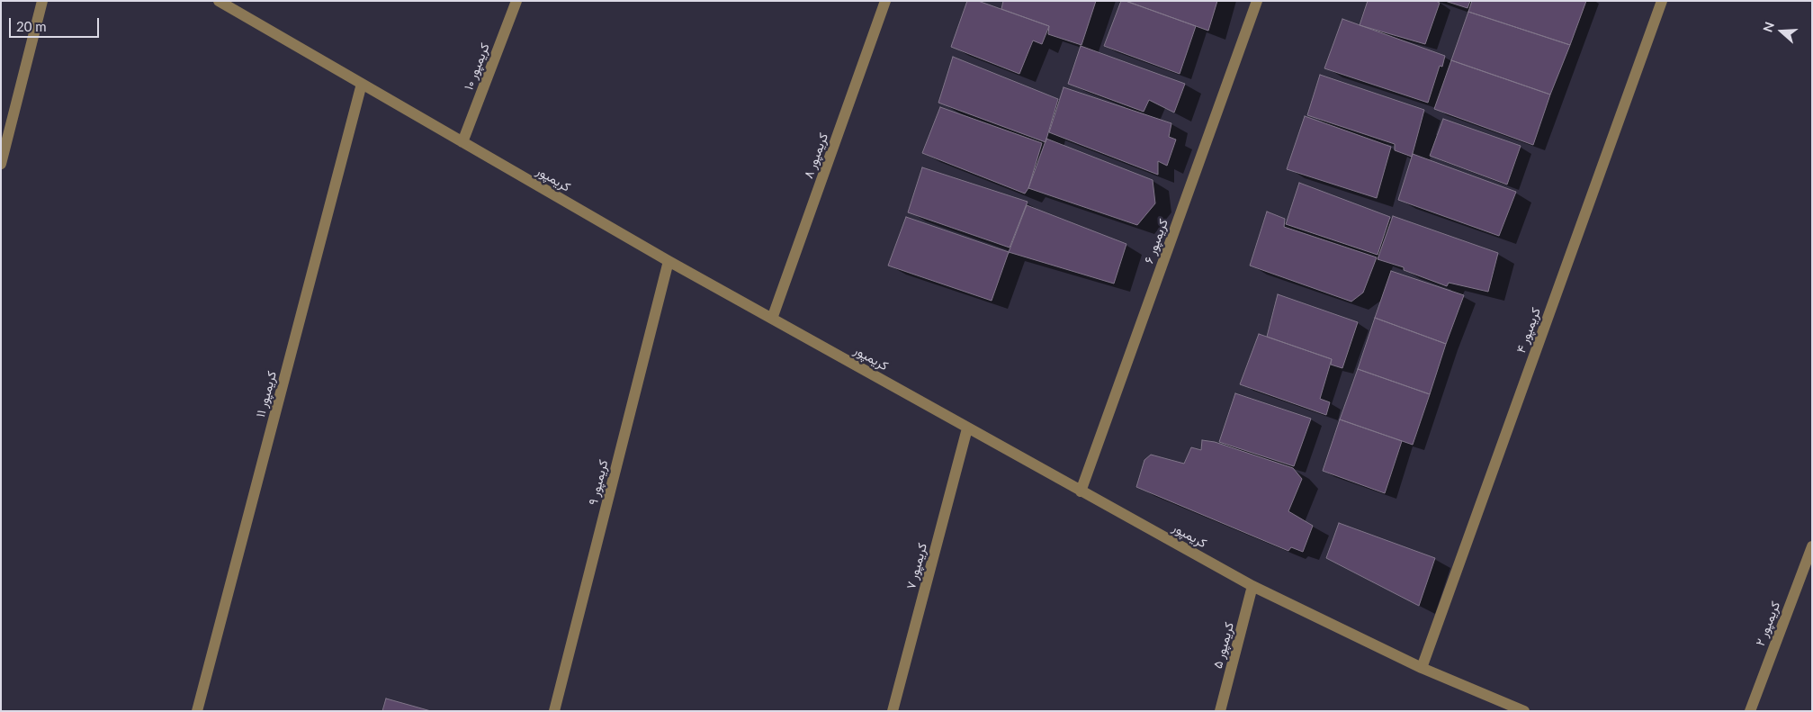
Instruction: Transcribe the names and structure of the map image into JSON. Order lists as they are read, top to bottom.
{
  "streets": {
    "street": [
      "کریمپور ۱۰",
      "کریمپور ۸",
      "کریمپور",
      "کریمپور ۶",
      "کریمپور ۴",
      "کریمپور ۱۱",
      "کریمپور ۹",
      "کریمپور ۷",
      "کریمپور ۲",
      "کریمپور ۵"
    ]
  },
  "crossings": [
    ["کریمپور ۱۰", "کریمپور"],
    ["کریمپور ۸", "کریمپور"],
    ["کریمپور", "کریمپور ۶"],
    ["کریمپور", "کریمپور ۴"],
    ["کریمپور", "کریمپور ۱۱"],
    ["کریمپور", "کریمپور ۹"],
    ["کریمپور", "کریمپور ۷"],
    ["کریمپور", "کریمپور ۵"]
  ],
  "scale_bar": "20 m",
  "north": "left"
}
